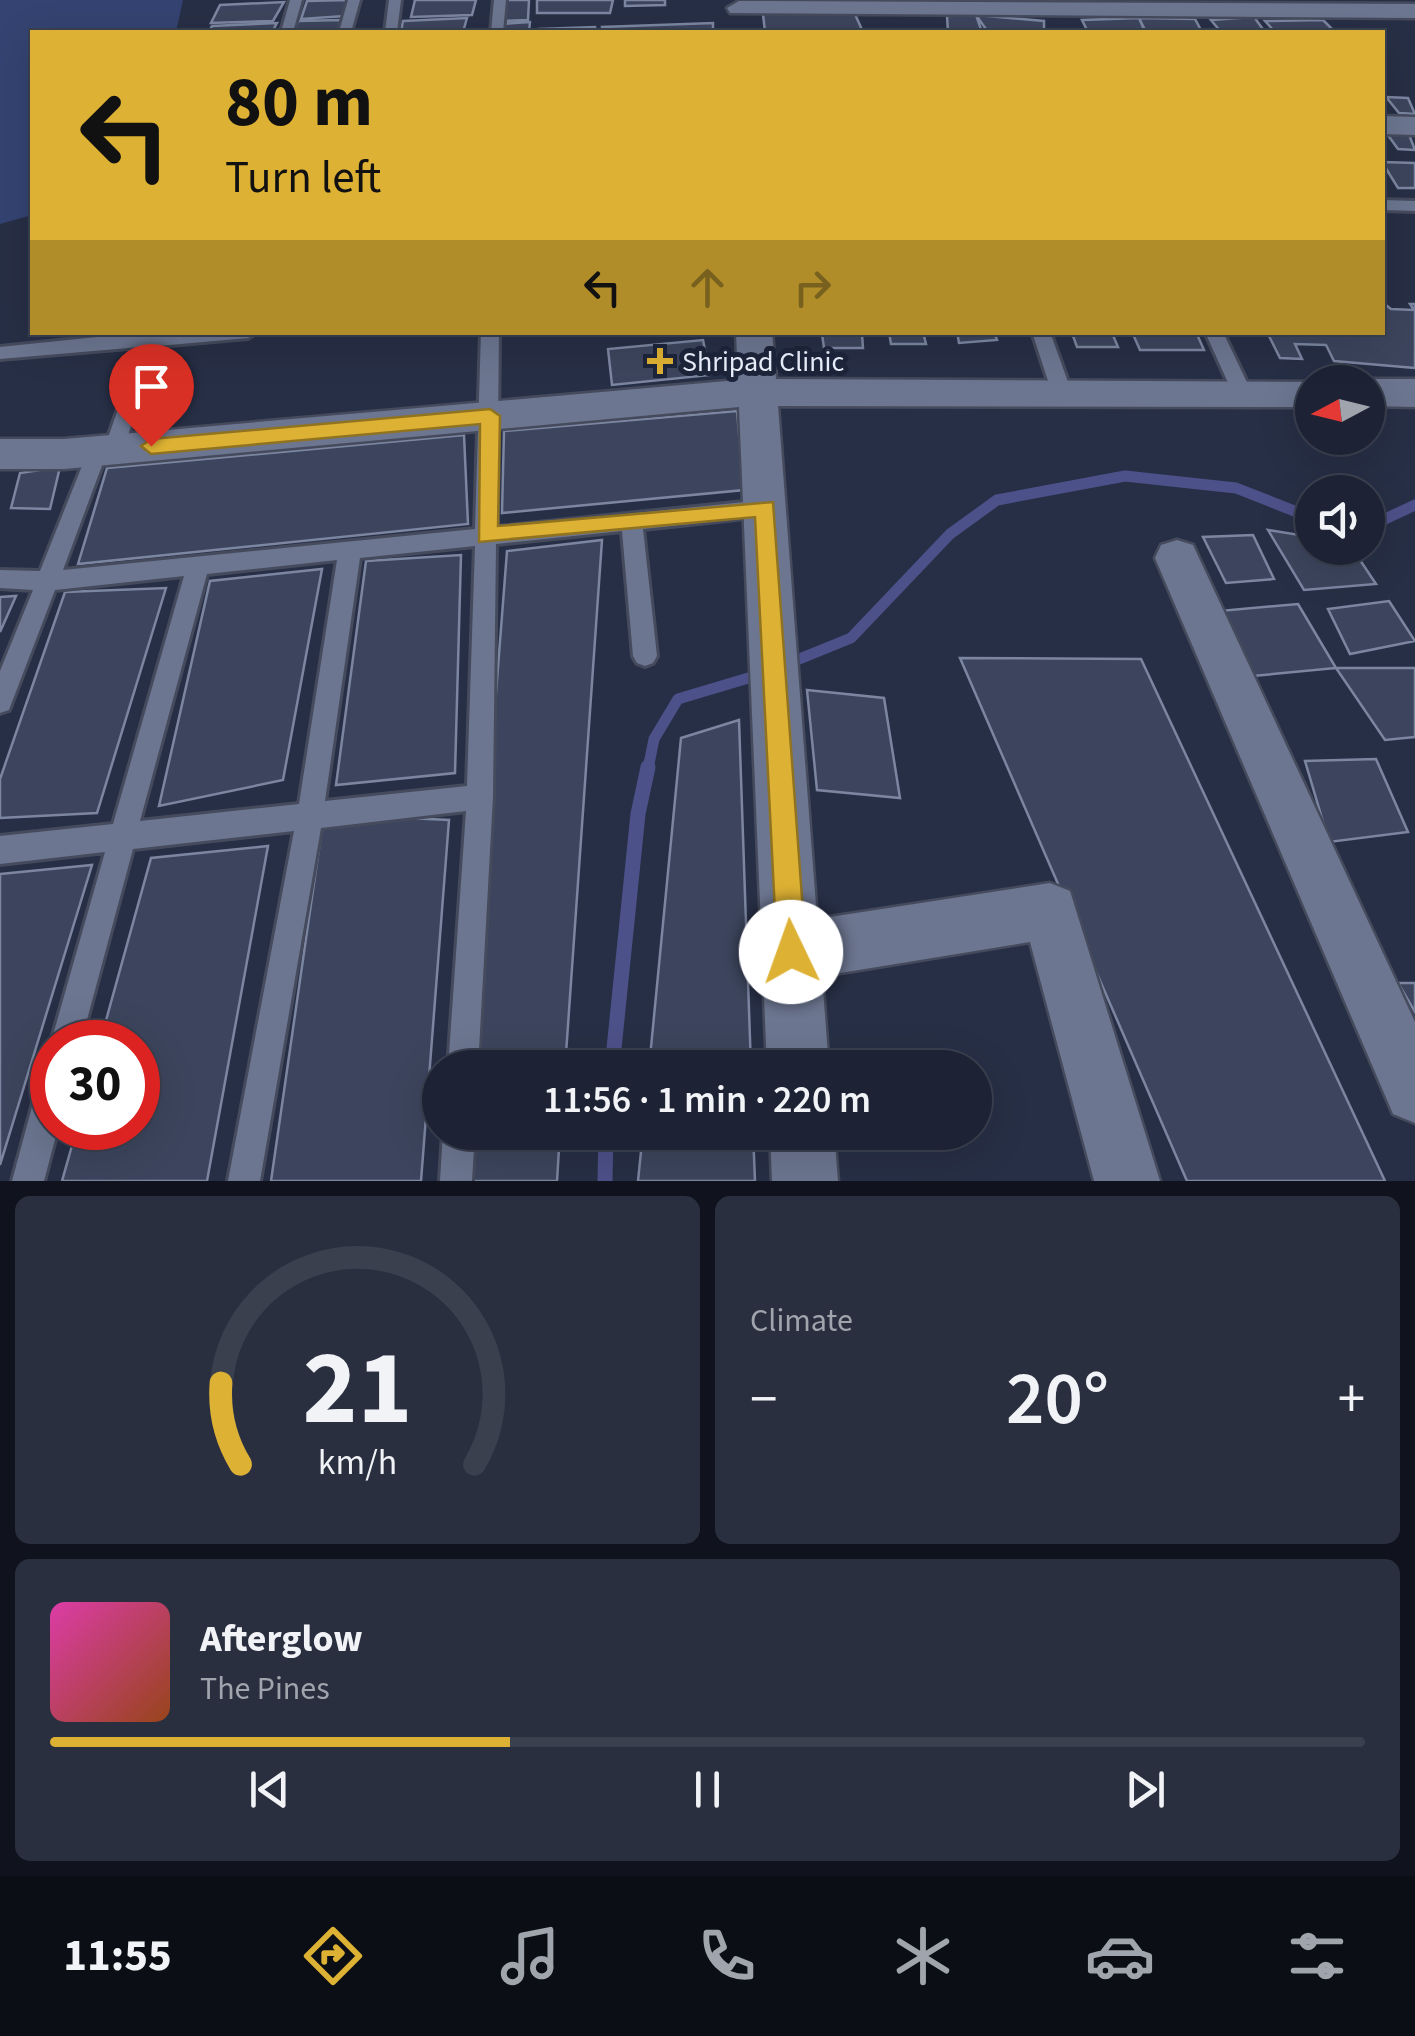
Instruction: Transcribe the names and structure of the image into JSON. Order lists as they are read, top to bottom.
{
  "places": {
    "health": ["Shripad Clinic"]
  },
  "north": "left",
  "page": {
    "turn": ["80 m", "Turn left"],
    "limit": "30",
    "trip": "11:56 · 1 min · 220 m",
    "tile": "Climate",
    "heat": ["−", "20°", "+"],
    "song": ["Afterglow", "The Pines"],
    "tabs": "11:55",
    "gauge": ["21", "km/h"]
  }
}
